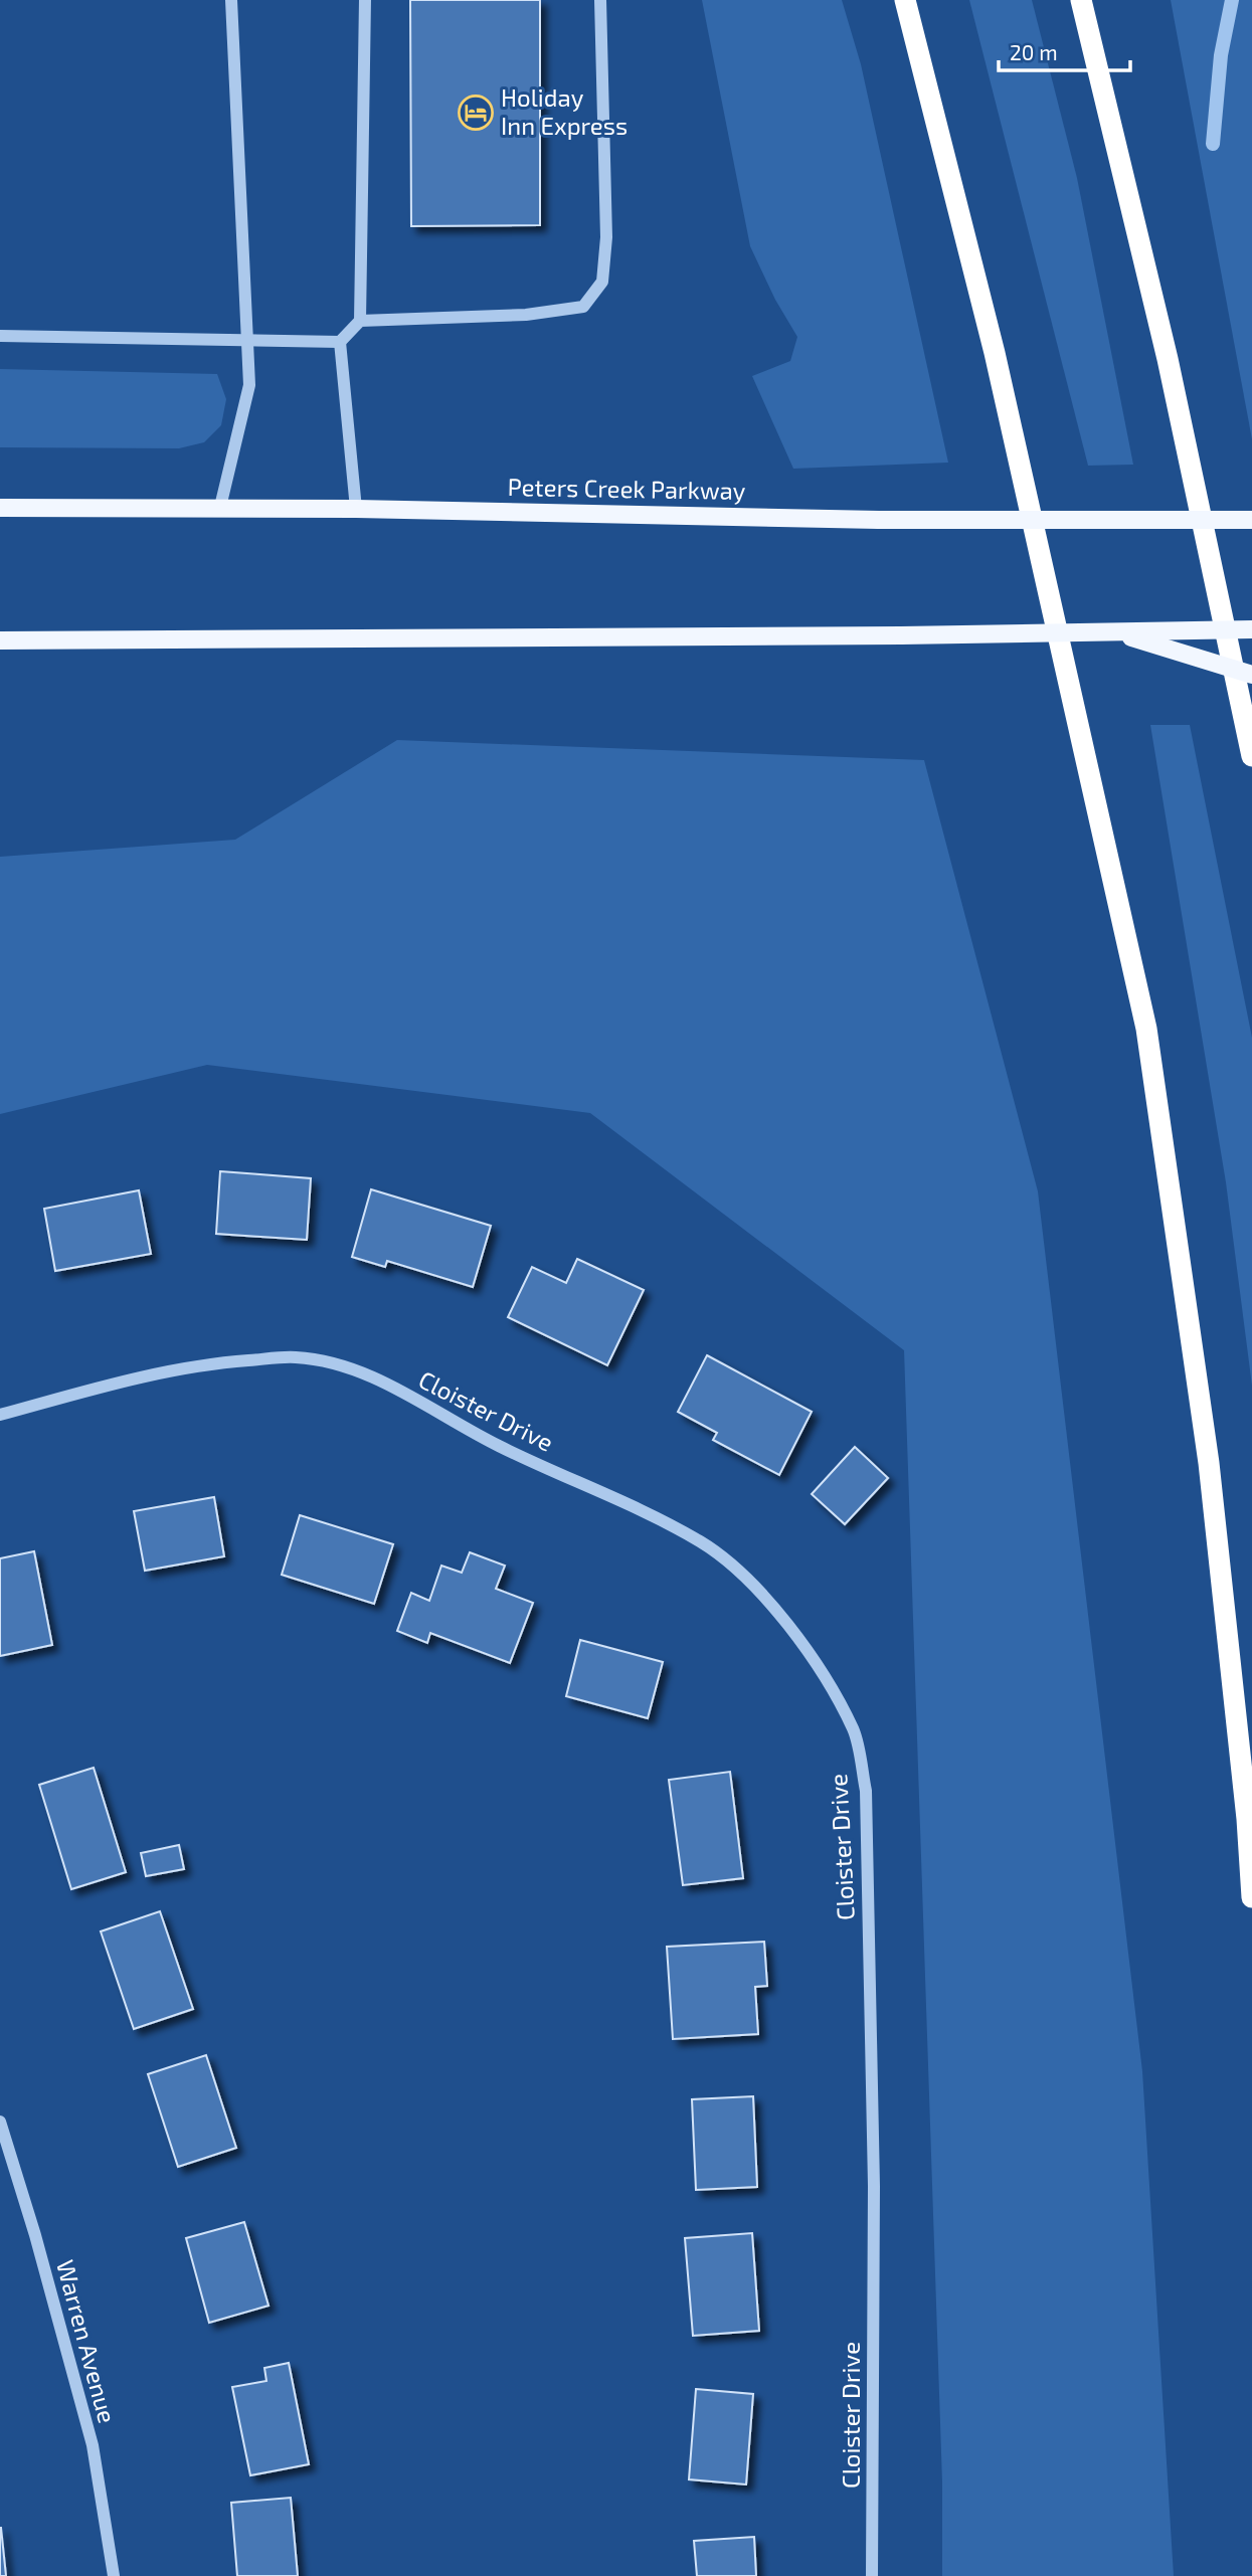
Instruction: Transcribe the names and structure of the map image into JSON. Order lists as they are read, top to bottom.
{
  "streets": {
    "main road": ["Peters Creek Parkway"],
    "street": ["Cloister Drive", "Warren Avenue"]
  },
  "places": {
    "hotel": ["Holiday Inn Express"]
  },
  "scale_bar": "20 m"
}
